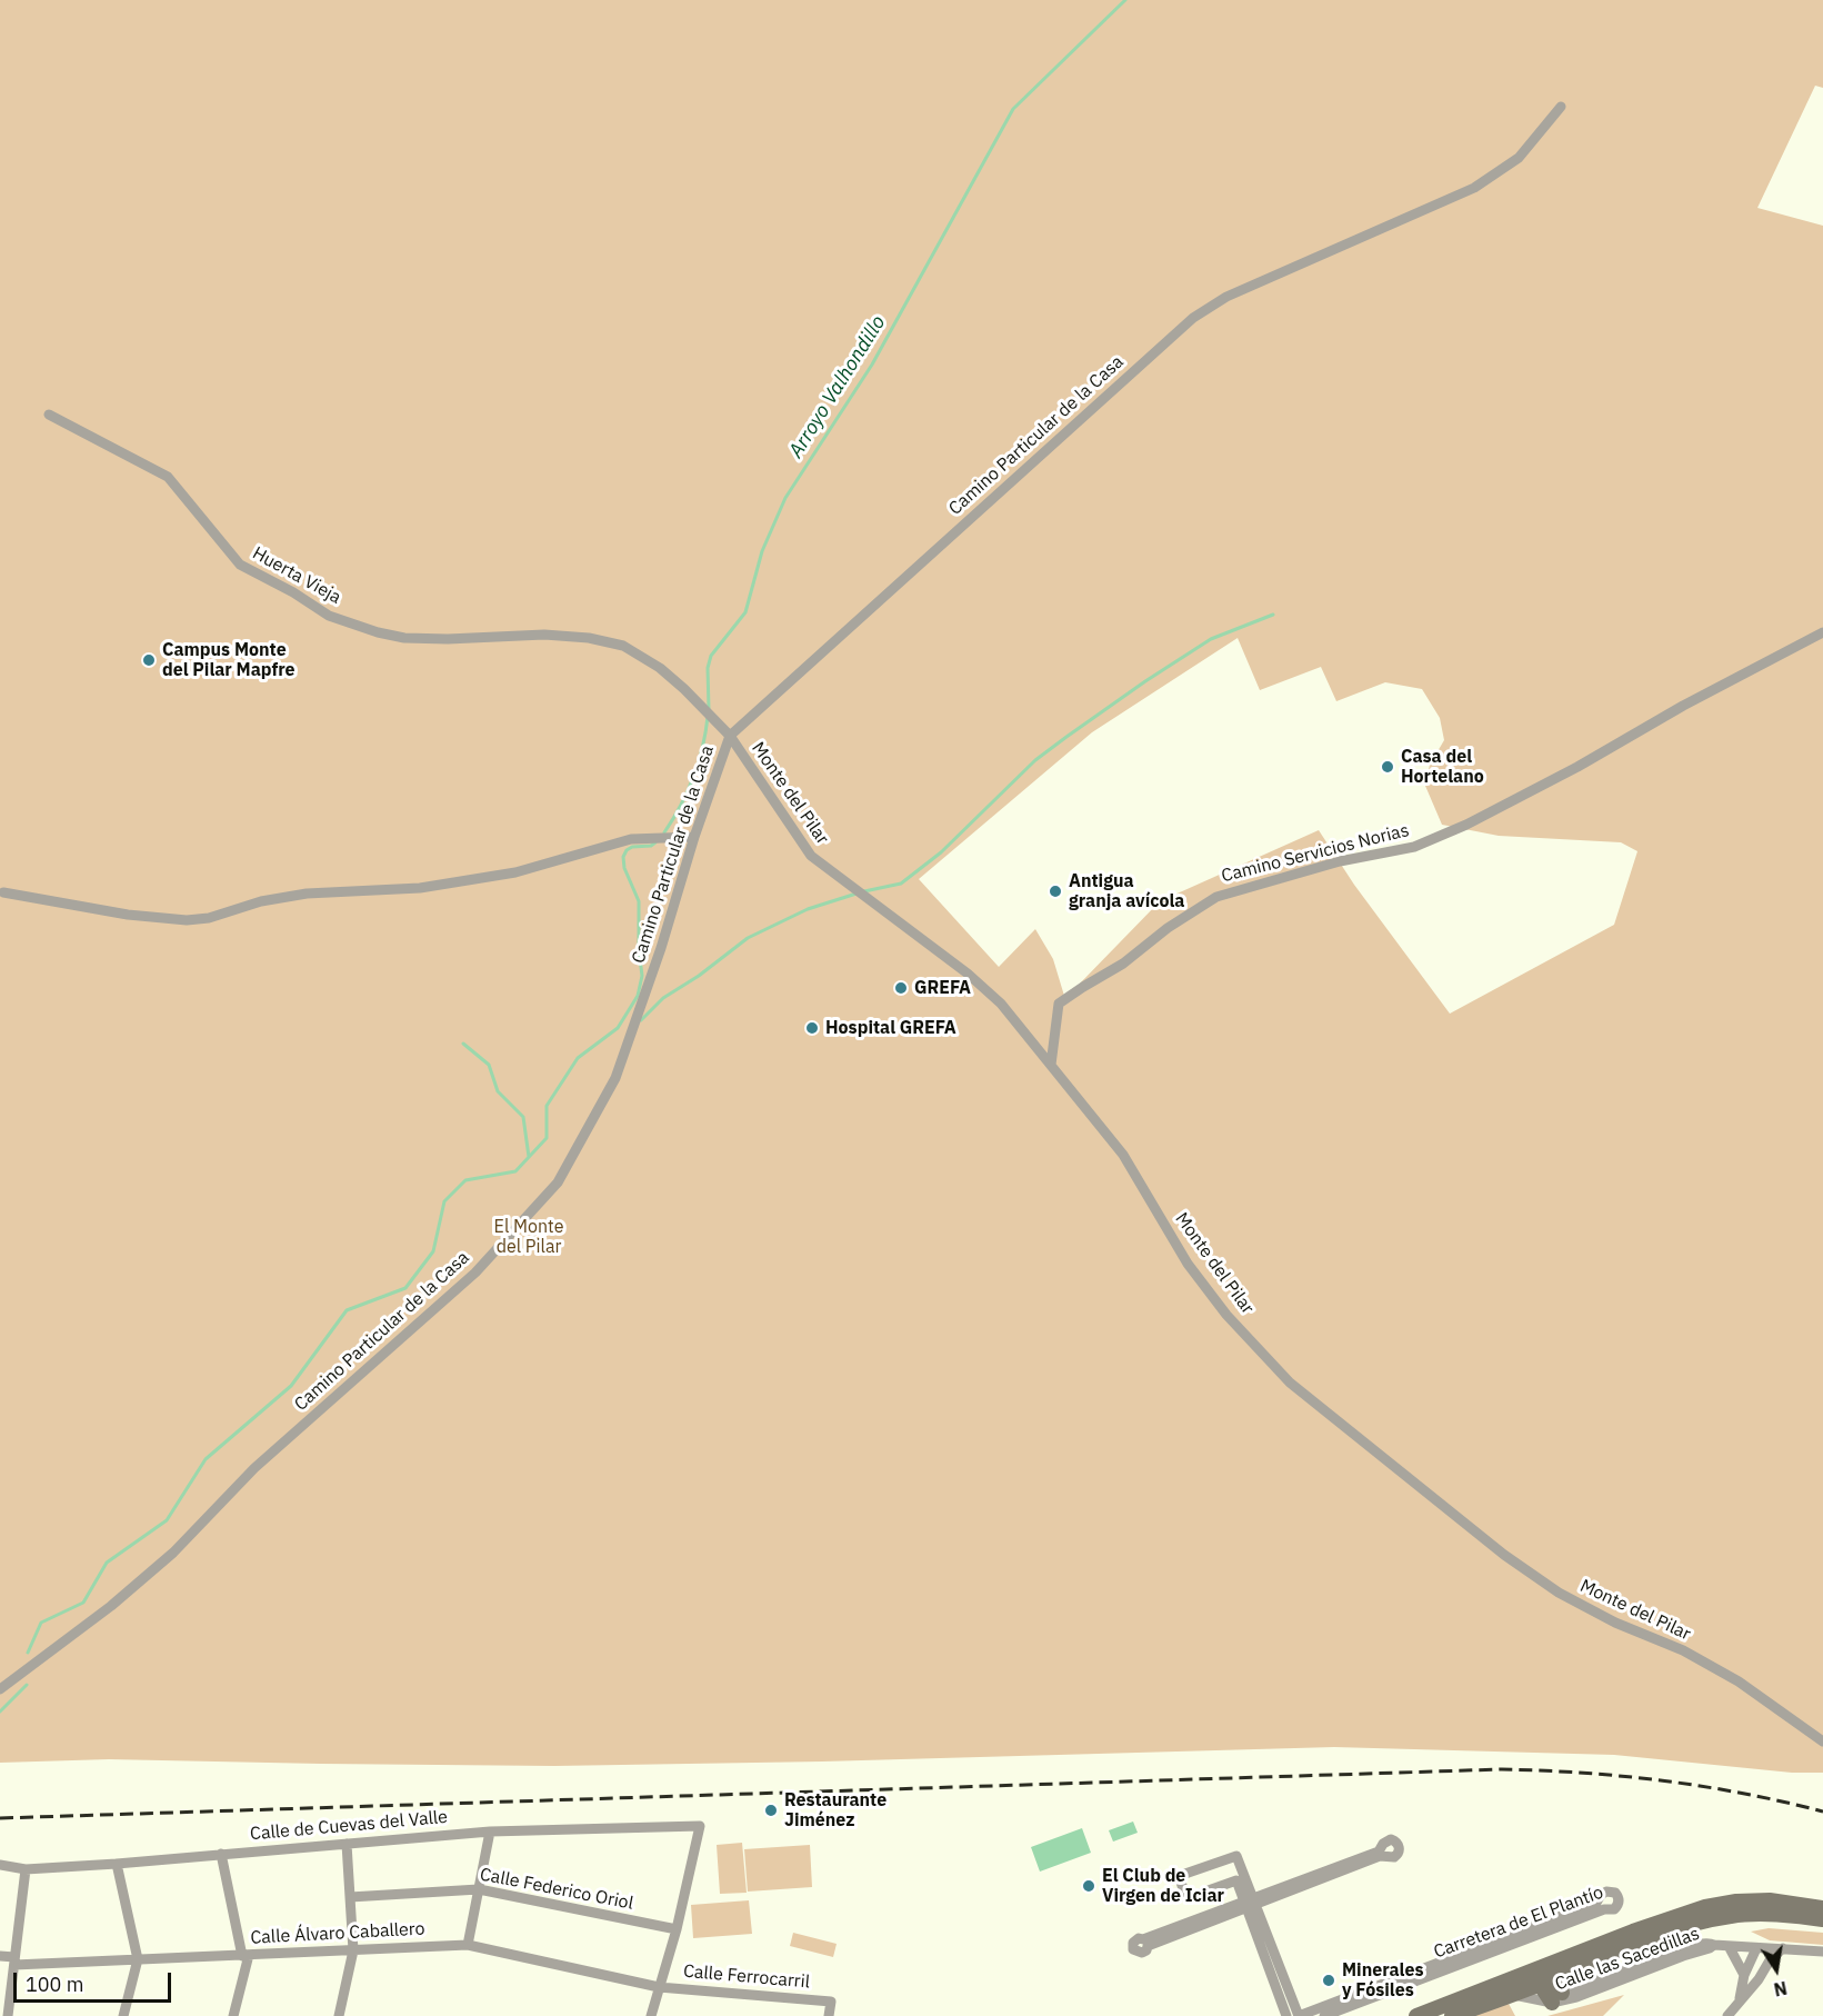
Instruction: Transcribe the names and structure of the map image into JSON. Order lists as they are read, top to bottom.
{
  "streets": {
    "street": [
      "Camino Particular de la Casa",
      "Huerta Vieja",
      "Monte del Pilar",
      "Camino Servicios Norias",
      "Calle de Cuevas del Valle",
      "Calle Federico Oriol",
      "Carretera de El Plantío",
      "Calle Álvaro Caballero",
      "Calle las Sacedillas",
      "Calle Ferrocarril"
    ]
  },
  "crossings": [
    ["Camino Particular de la Casa", "Monte del Pilar"],
    ["Huerta Vieja", "Monte del Pilar"],
    ["Monte del Pilar", "Camino Servicios Norias"],
    ["Calle de Cuevas del Valle", "Calle Federico Oriol"],
    ["Calle Álvaro Caballero", "Calle Ferrocarril"]
  ],
  "water": ["Arroyo Valhondillo"],
  "parks": ["El Monte del Pilar"],
  "places": [
    "Campus Monte del Pilar Mapfre",
    "Casa del Hortelano",
    "Antigua granja avícola",
    "GREFA",
    "Hospital GREFA",
    "Restaurante Jiménez",
    "El Club de Virgen de Iciar",
    "Minerales y Fósiles"
  ],
  "scale_bar": "100 m",
  "north": "bottom"
}
